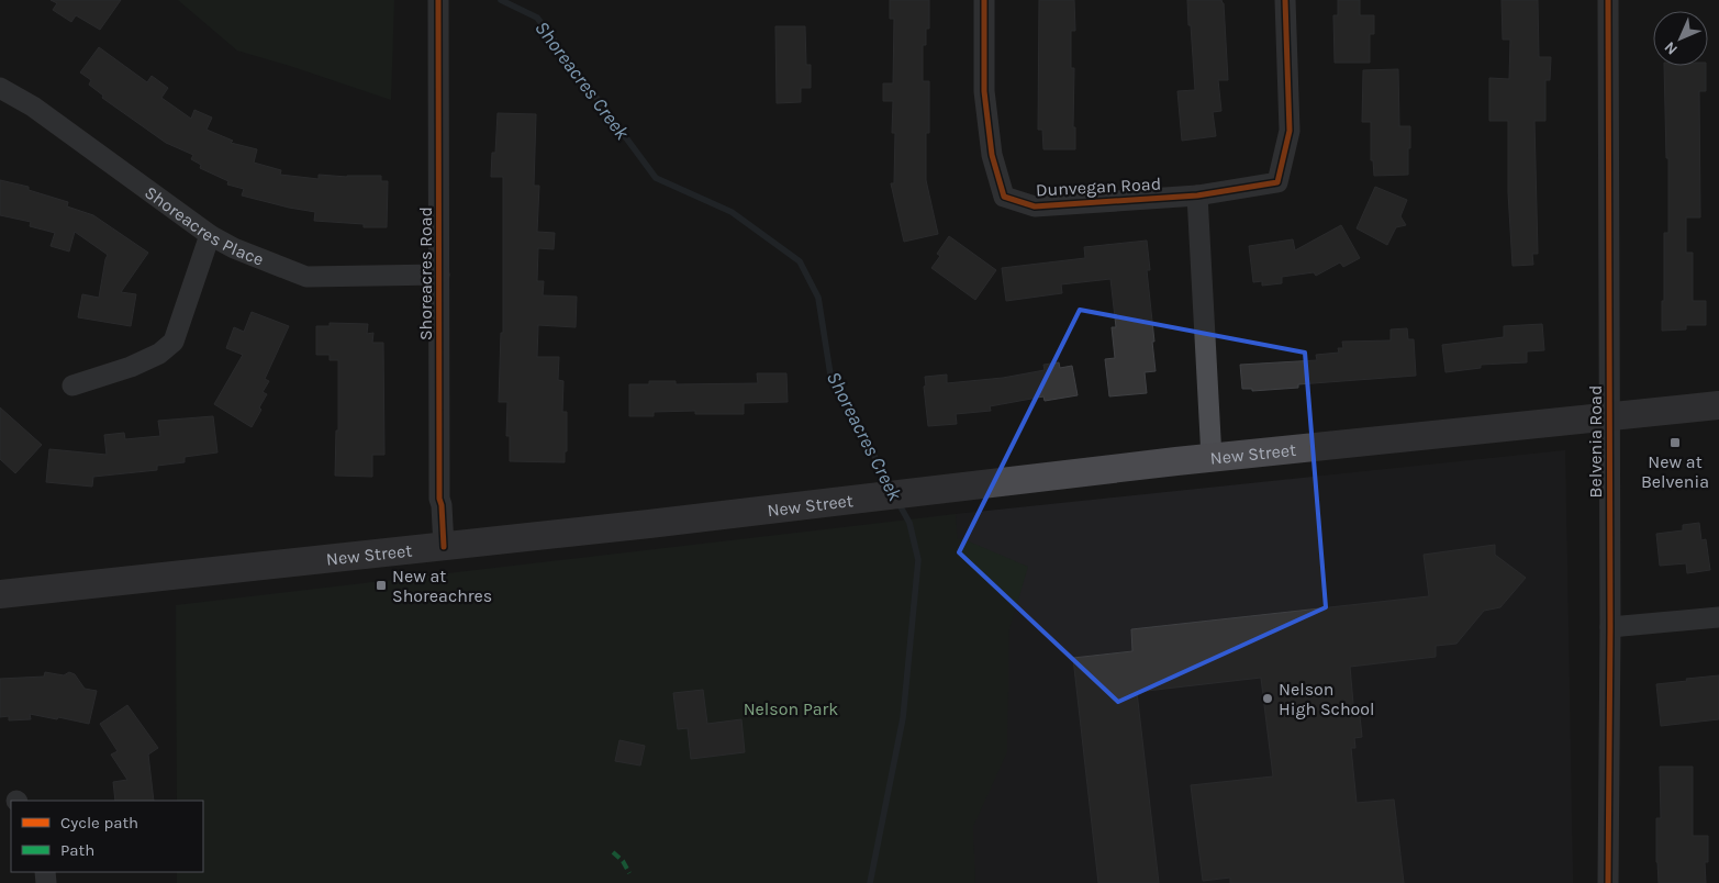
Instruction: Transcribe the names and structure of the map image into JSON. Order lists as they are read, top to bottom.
{
  "streets": {
    "main road": ["New Street"],
    "street": [
      "Dunvegan Road",
      "Shoreacres Place",
      "Shoreacres Road",
      "Belvenia Road"
    ]
  },
  "crossings": [
    ["Shoreacres Place", "Shoreacres Road"],
    ["Shoreacres Road", "New Street"],
    ["Belvenia Road", "New Street"]
  ],
  "water": ["Shoreacres Creek"],
  "parks": ["Nelson Park"],
  "places": {
    "transit": ["New at Belvenia", "New at Shoreachres"],
    "other": ["Nelson High School"]
  },
  "legend": ["Cycle path", "Path"],
  "north": "bottom left"
}
